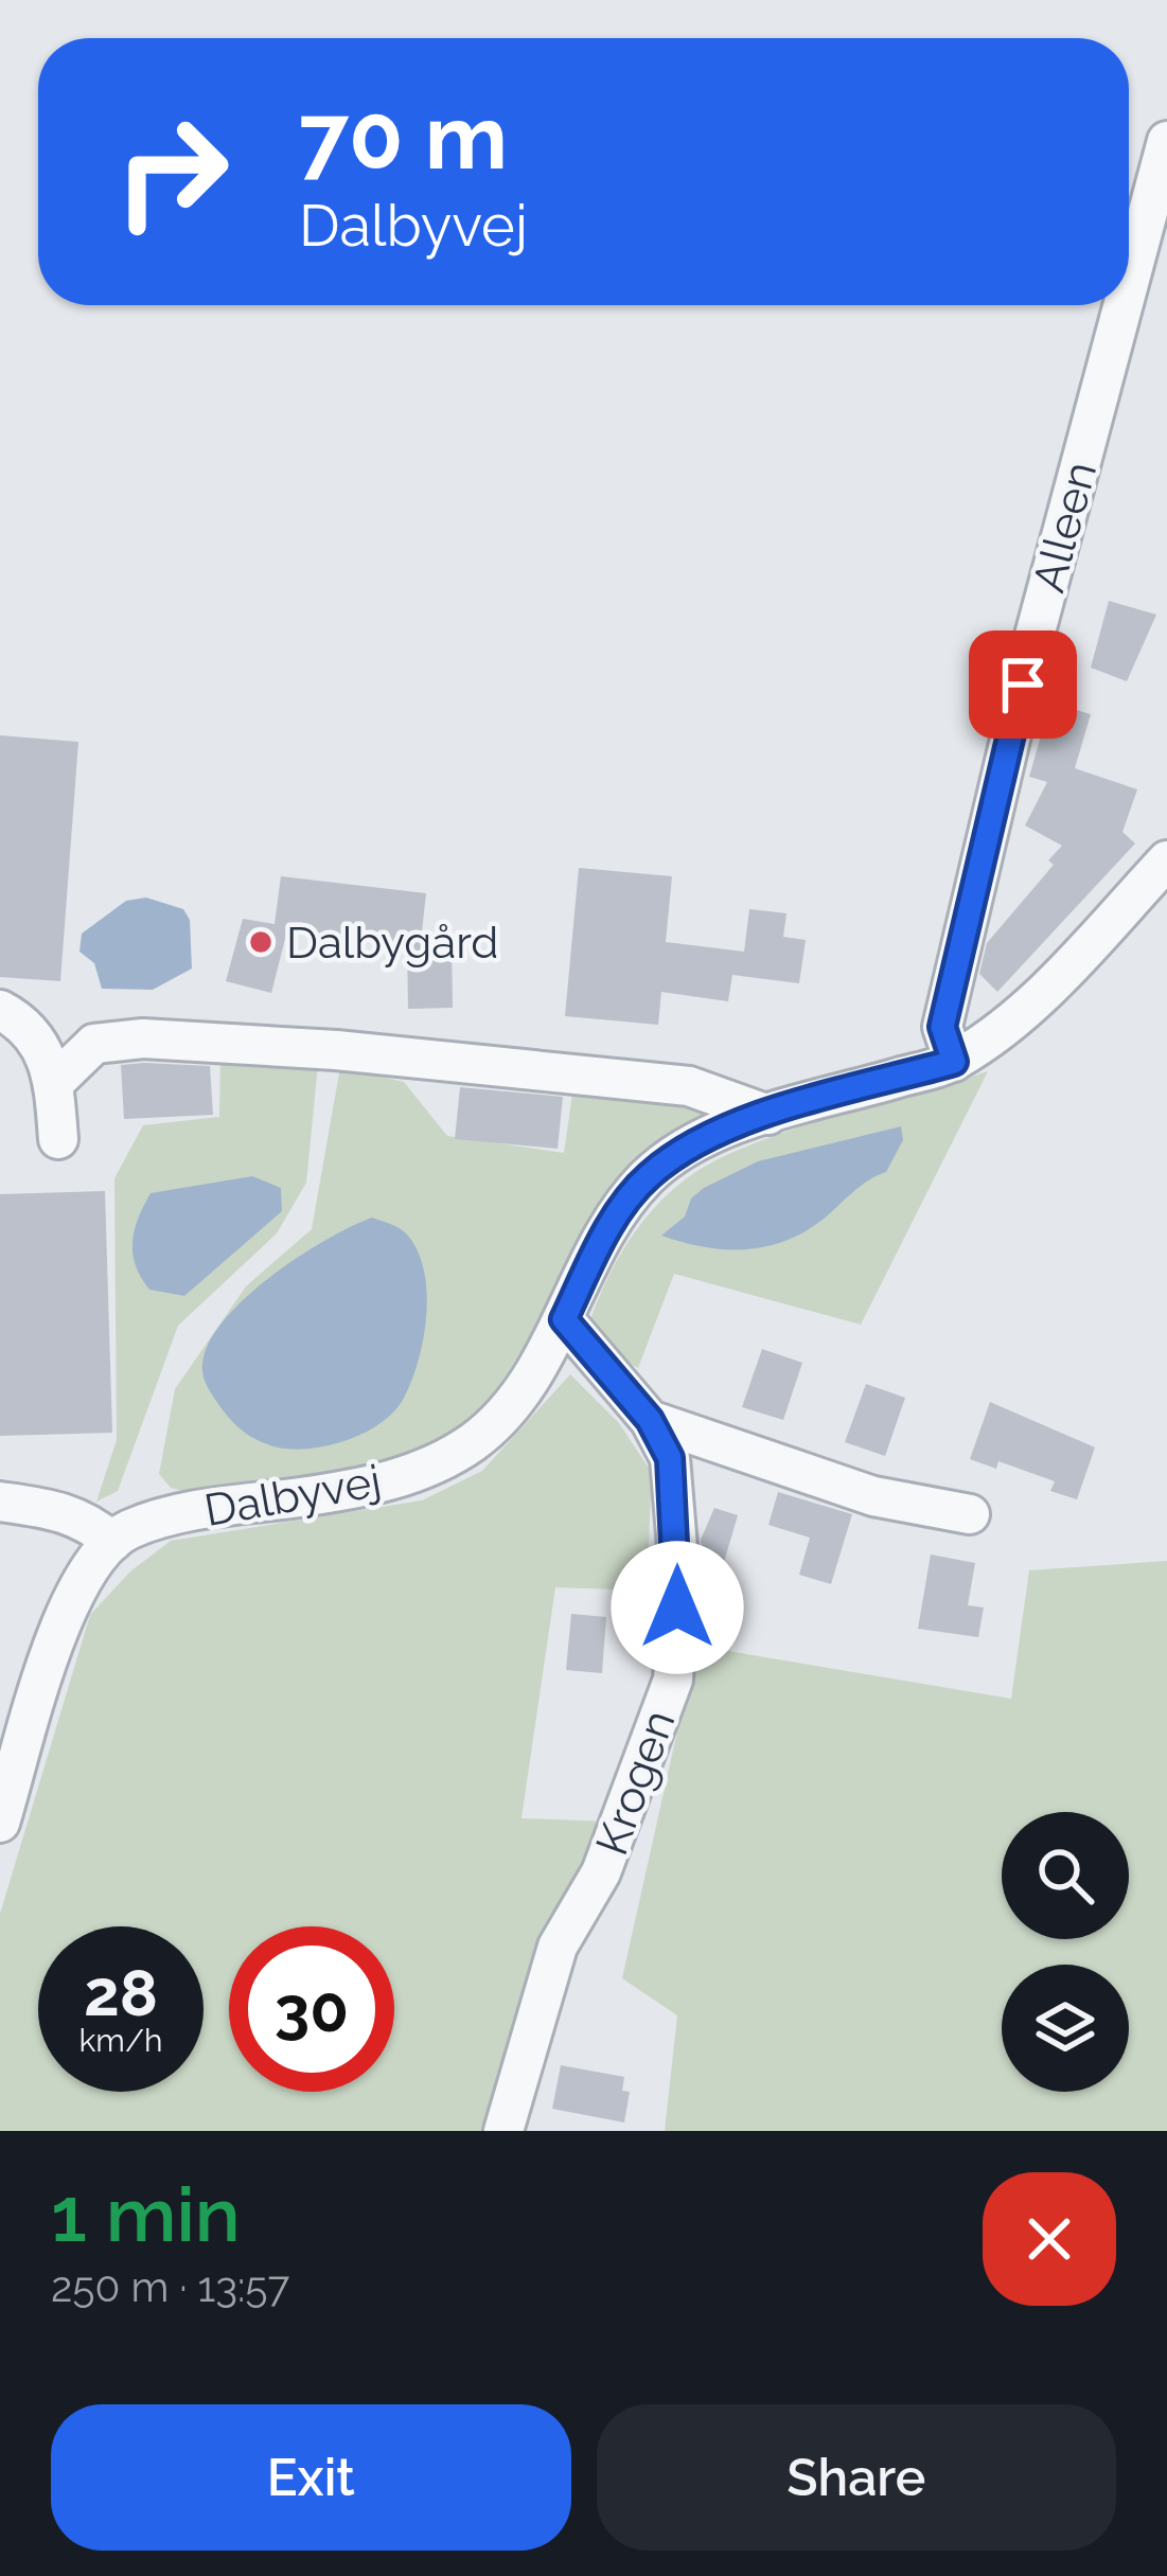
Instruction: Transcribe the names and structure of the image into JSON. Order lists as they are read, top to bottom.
{
  "streets": {
    "street": ["Alleen", "Dalbyvej", "Krogen"]
  },
  "crossings": [
    ["Alleen", "Dalbyvej"],
    ["Dalbyvej", "Krogen"]
  ],
  "places": ["Dalbygård"],
  "page": {
    "turn": ["70 m", "Dalbyvej"],
    "speed": "28 km/h",
    "limit": "30",
    "heading": ["1 min", "250 m · 13:57"],
    "buttons": ["Exit", "Share"]
  }
}
